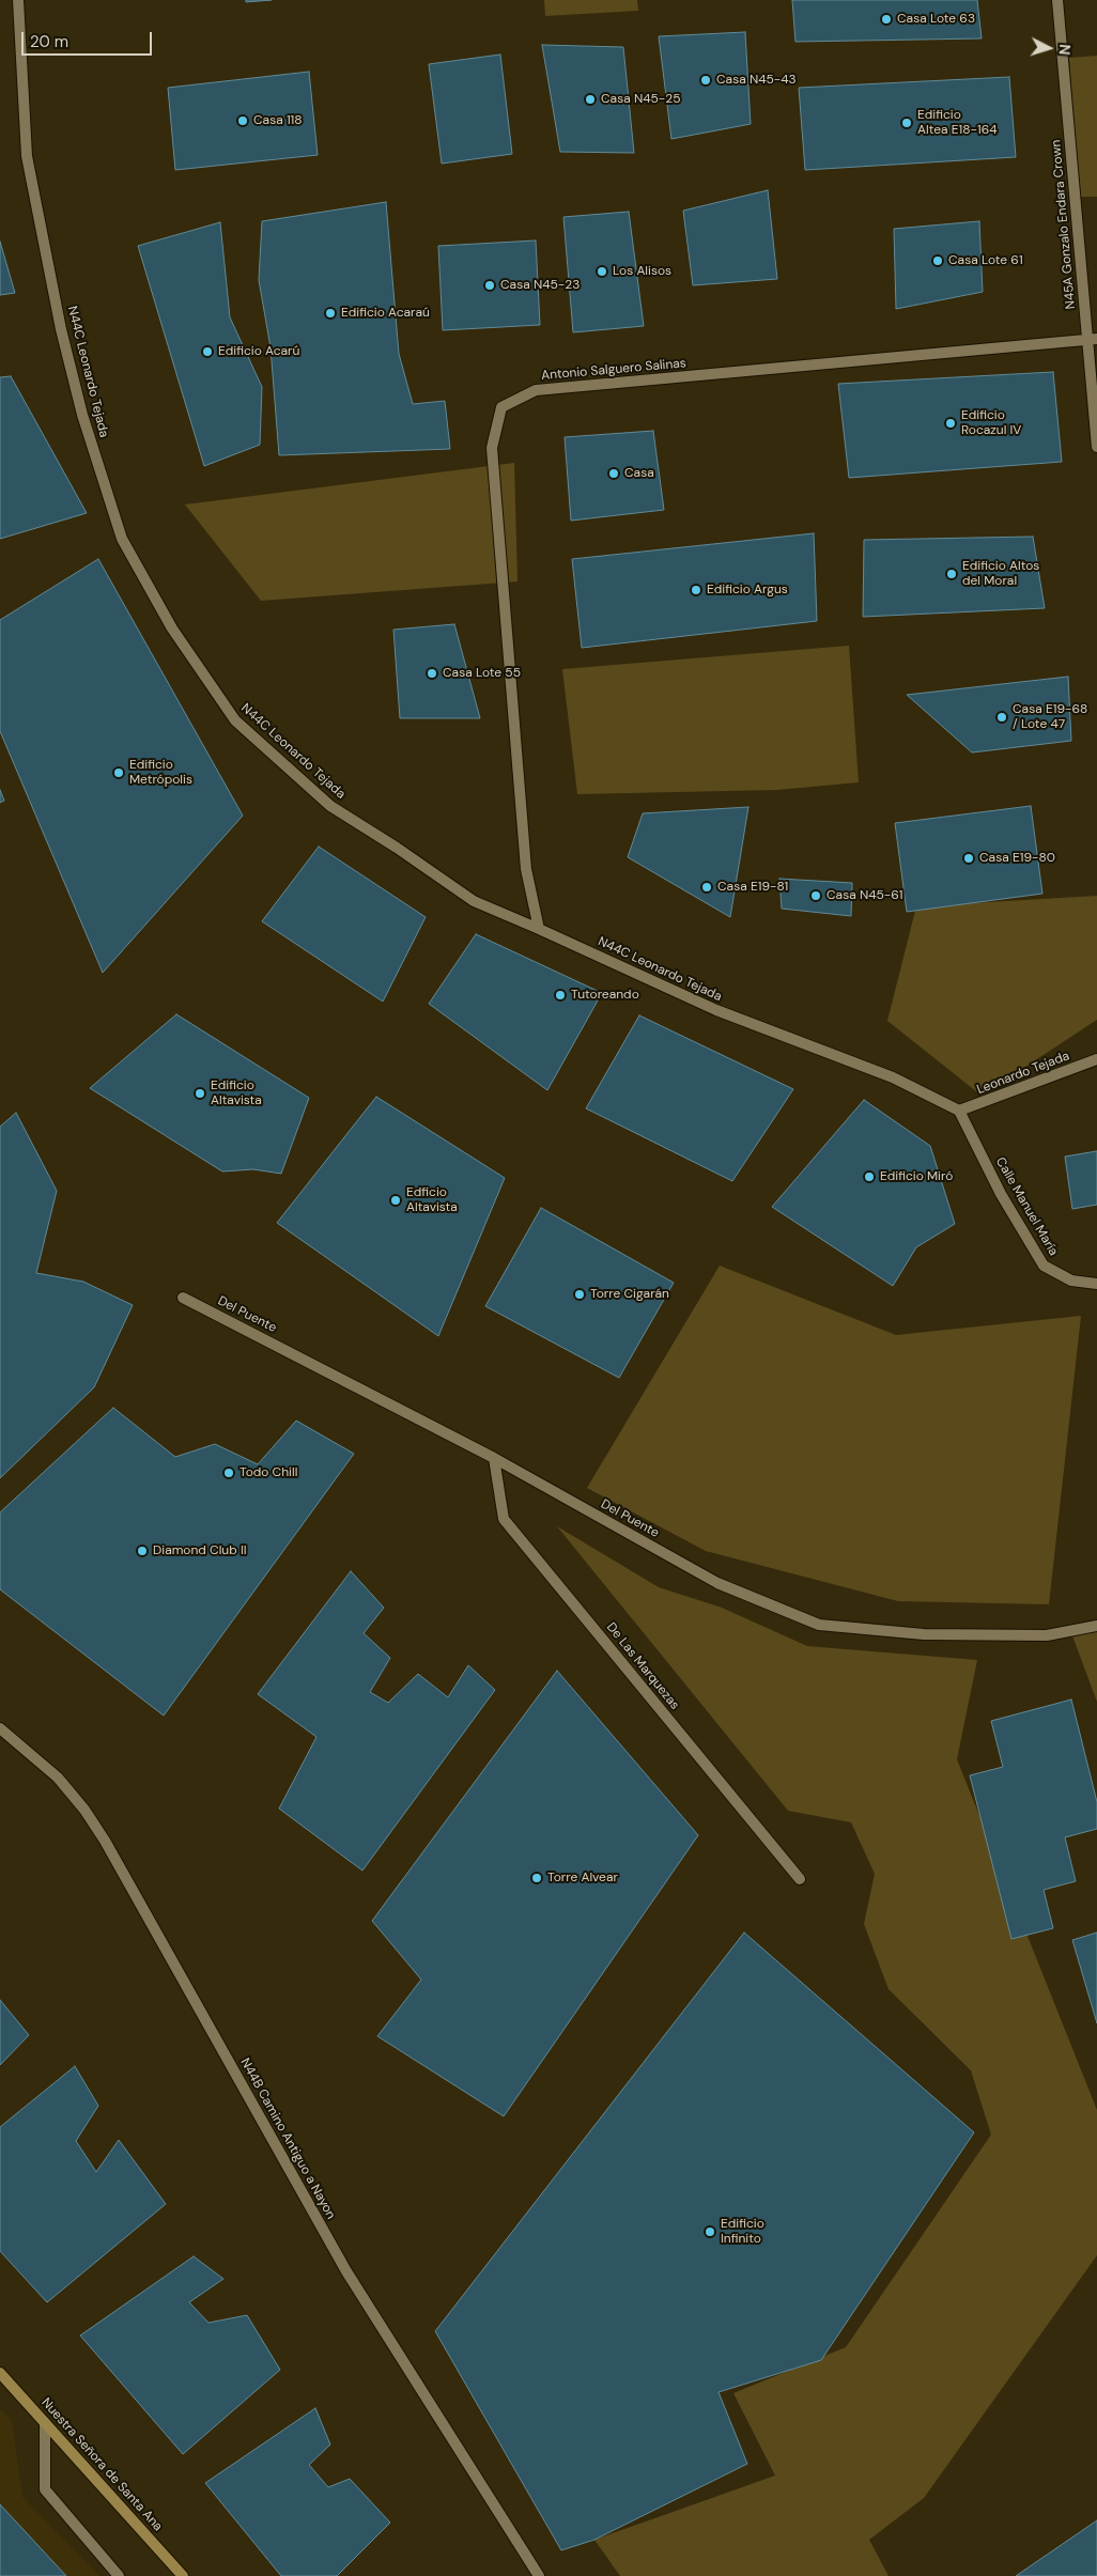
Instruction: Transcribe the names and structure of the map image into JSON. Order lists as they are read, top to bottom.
{
  "streets": {
    "street": [
      "N45A Gonzalo Endara Crown",
      "Antonio Salguero Salinas",
      "N44C Leonardo Tejada",
      "Leonardo Tejada",
      "Calle Manuel María",
      "Del Puente",
      "De Las Marquezas",
      "N44B Camino Antiguo a Nayon",
      "Nuestra Señora de Santa Ana"
    ]
  },
  "crossings": [
    ["N45A Gonzalo Endara Crown", "Antonio Salguero Salinas"],
    ["Antonio Salguero Salinas", "N44C Leonardo Tejada"],
    ["N44C Leonardo Tejada", "Leonardo Tejada"],
    ["N44C Leonardo Tejada", "Calle Manuel María"],
    ["Leonardo Tejada", "Calle Manuel María"],
    ["Del Puente", "De Las Marquezas"]
  ],
  "places": [
    "Casa Lote 63",
    "Casa N45-43",
    "Casa N45-25",
    "Casa 118",
    "Edificio Altea E18-164",
    "Casa Lote 61",
    "Los Alisos",
    "Casa N45-23",
    "Edificio Acaraú",
    "Edificio Acarú",
    "Edificio Rocazul IV",
    "Casa",
    "Edificio Altos del Moral",
    "Edificio Argus",
    "Casa Lote 55",
    "Casa E19-68 / Lote 47",
    "Edificio Metrópolis",
    "Casa E19-80",
    "Casa E19-81",
    "Casa N45-61",
    "Tutoreando",
    "Edificio Altavista",
    "Edificio Miró",
    "Edficio Altavista",
    "Torre Cigarán",
    "Todo Chill",
    "Diamond Club II",
    "Torre Alvear",
    "Edificio Infinito"
  ],
  "scale_bar": "20 m",
  "north": "right"
}
